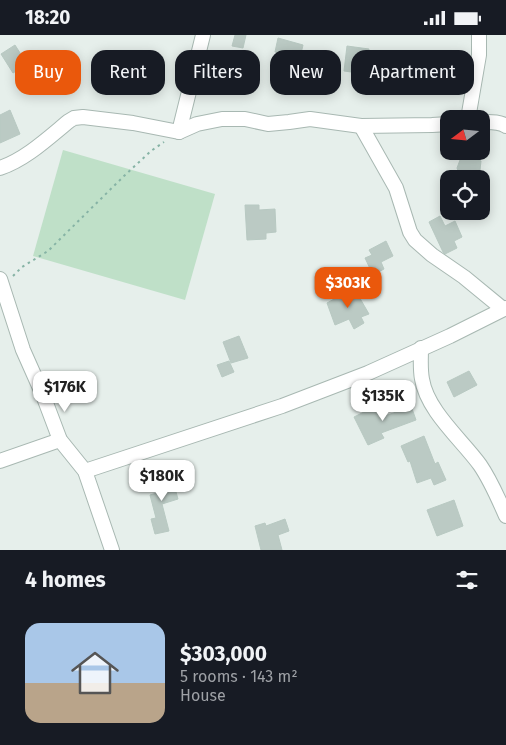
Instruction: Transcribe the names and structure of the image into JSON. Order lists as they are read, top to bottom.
{
  "north": "left",
  "page": {
    "status": "18:20",
    "chip": [
      "Buy",
      "Rent",
      "Filters",
      "New",
      "Apartment"
    ],
    "price": [
      "$303K",
      "$176K",
      "$135K",
      "$180K"
    ],
    "heading": "4 homes",
    "list": [
      {
        "name": "$303,000",
        "note": "5 rooms · 143 m² · House"
      }
    ]
  }
}
